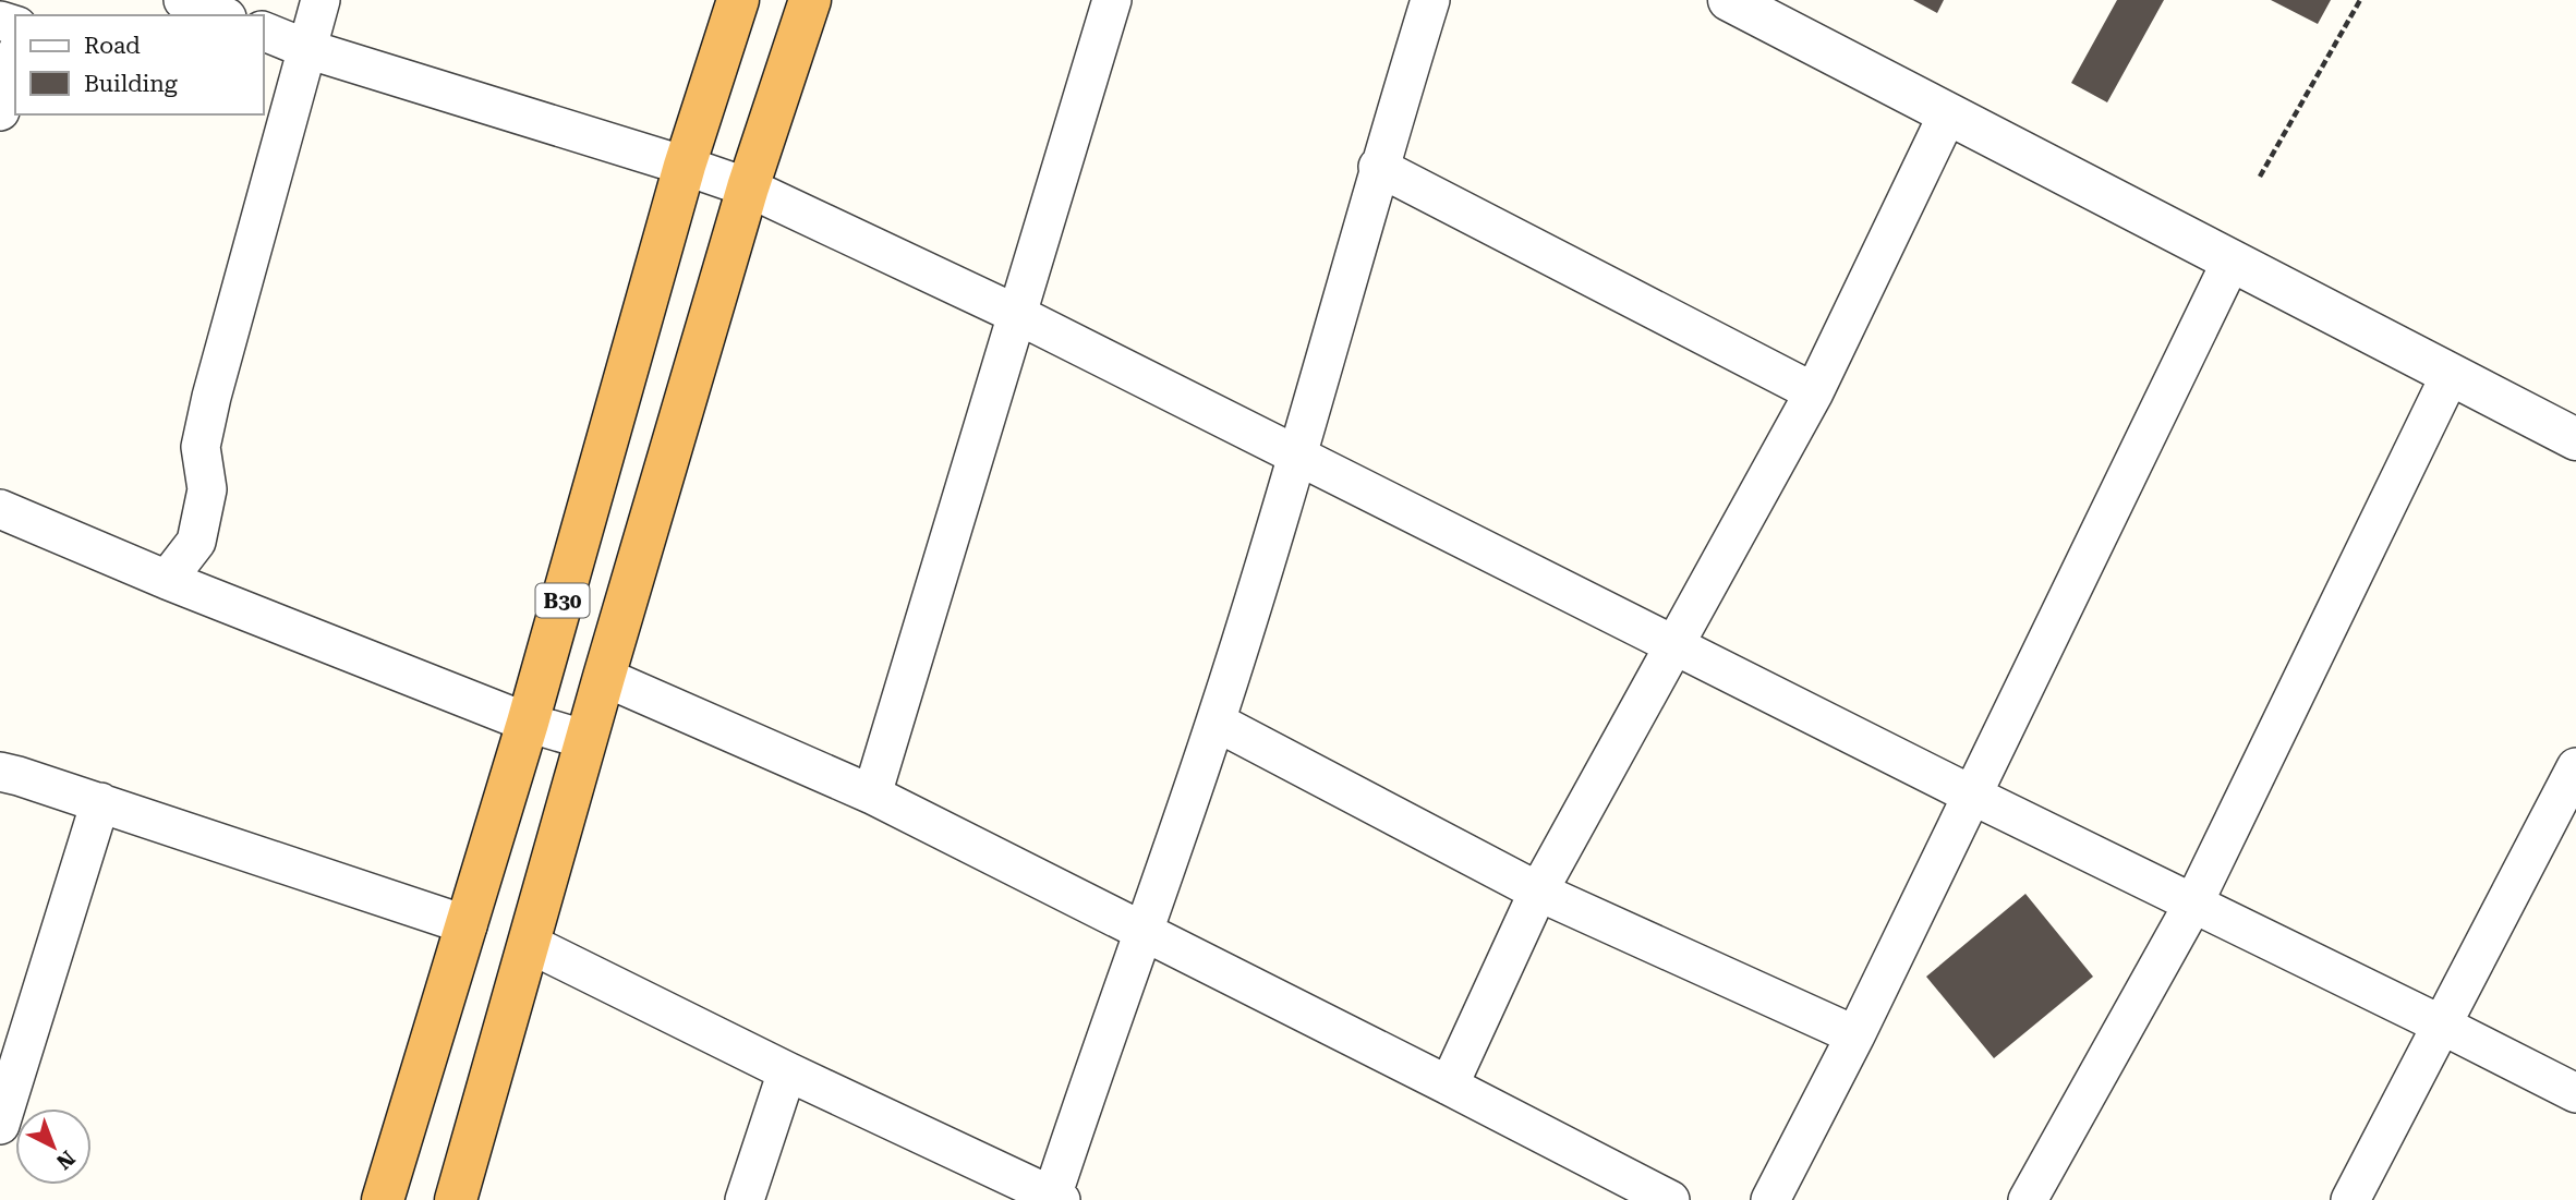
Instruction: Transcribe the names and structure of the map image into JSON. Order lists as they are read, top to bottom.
{
  "streets": {
    "highway": ["B30"]
  },
  "legend": ["Road", "Building"],
  "north": "bottom right"
}
